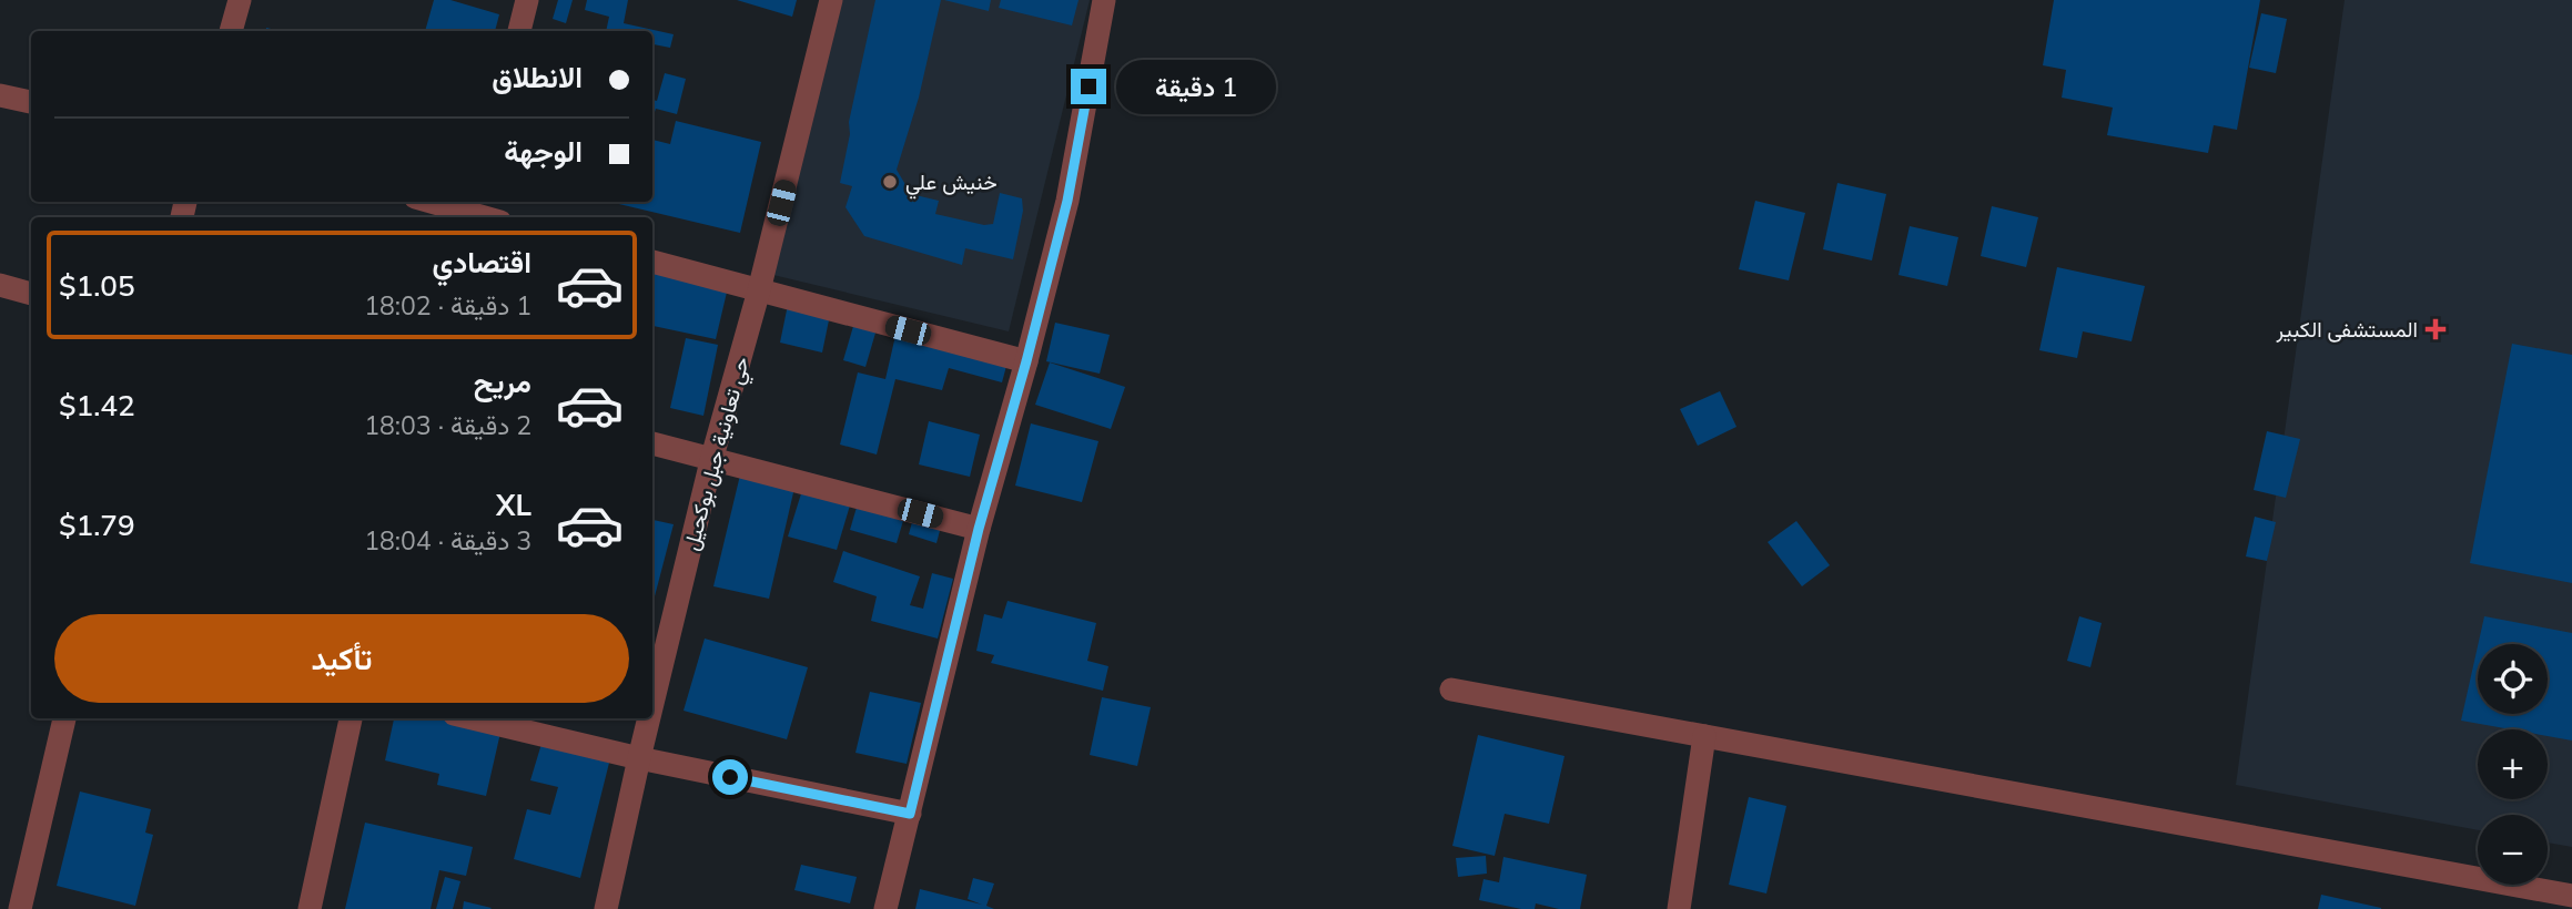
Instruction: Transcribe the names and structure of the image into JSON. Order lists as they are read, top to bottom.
{
  "streets": {
    "street": ["حي تعاونية جبل بوكحيل"]
  },
  "places": {
    "other": ["خنيش علي"],
    "health": ["المستشفى الكبير"]
  },
  "page": {
    "banner": ["الانطلاق", "الوجهة"],
    "bubble": "1 دقيقة",
    "list": [
      {
        "name": "اقتصادي",
        "note": "1 دقيقة · 18:02",
        "value": "$1.05"
      },
      {
        "name": "مريح",
        "note": "2 دقيقة · 18:03",
        "value": "$1.42"
      },
      {
        "name": "XL",
        "note": "3 دقيقة · 18:04",
        "value": "$1.79"
      }
    ],
    "buttons": "تأكيد",
    "map_buttons": ["+", "−"]
  }
}
